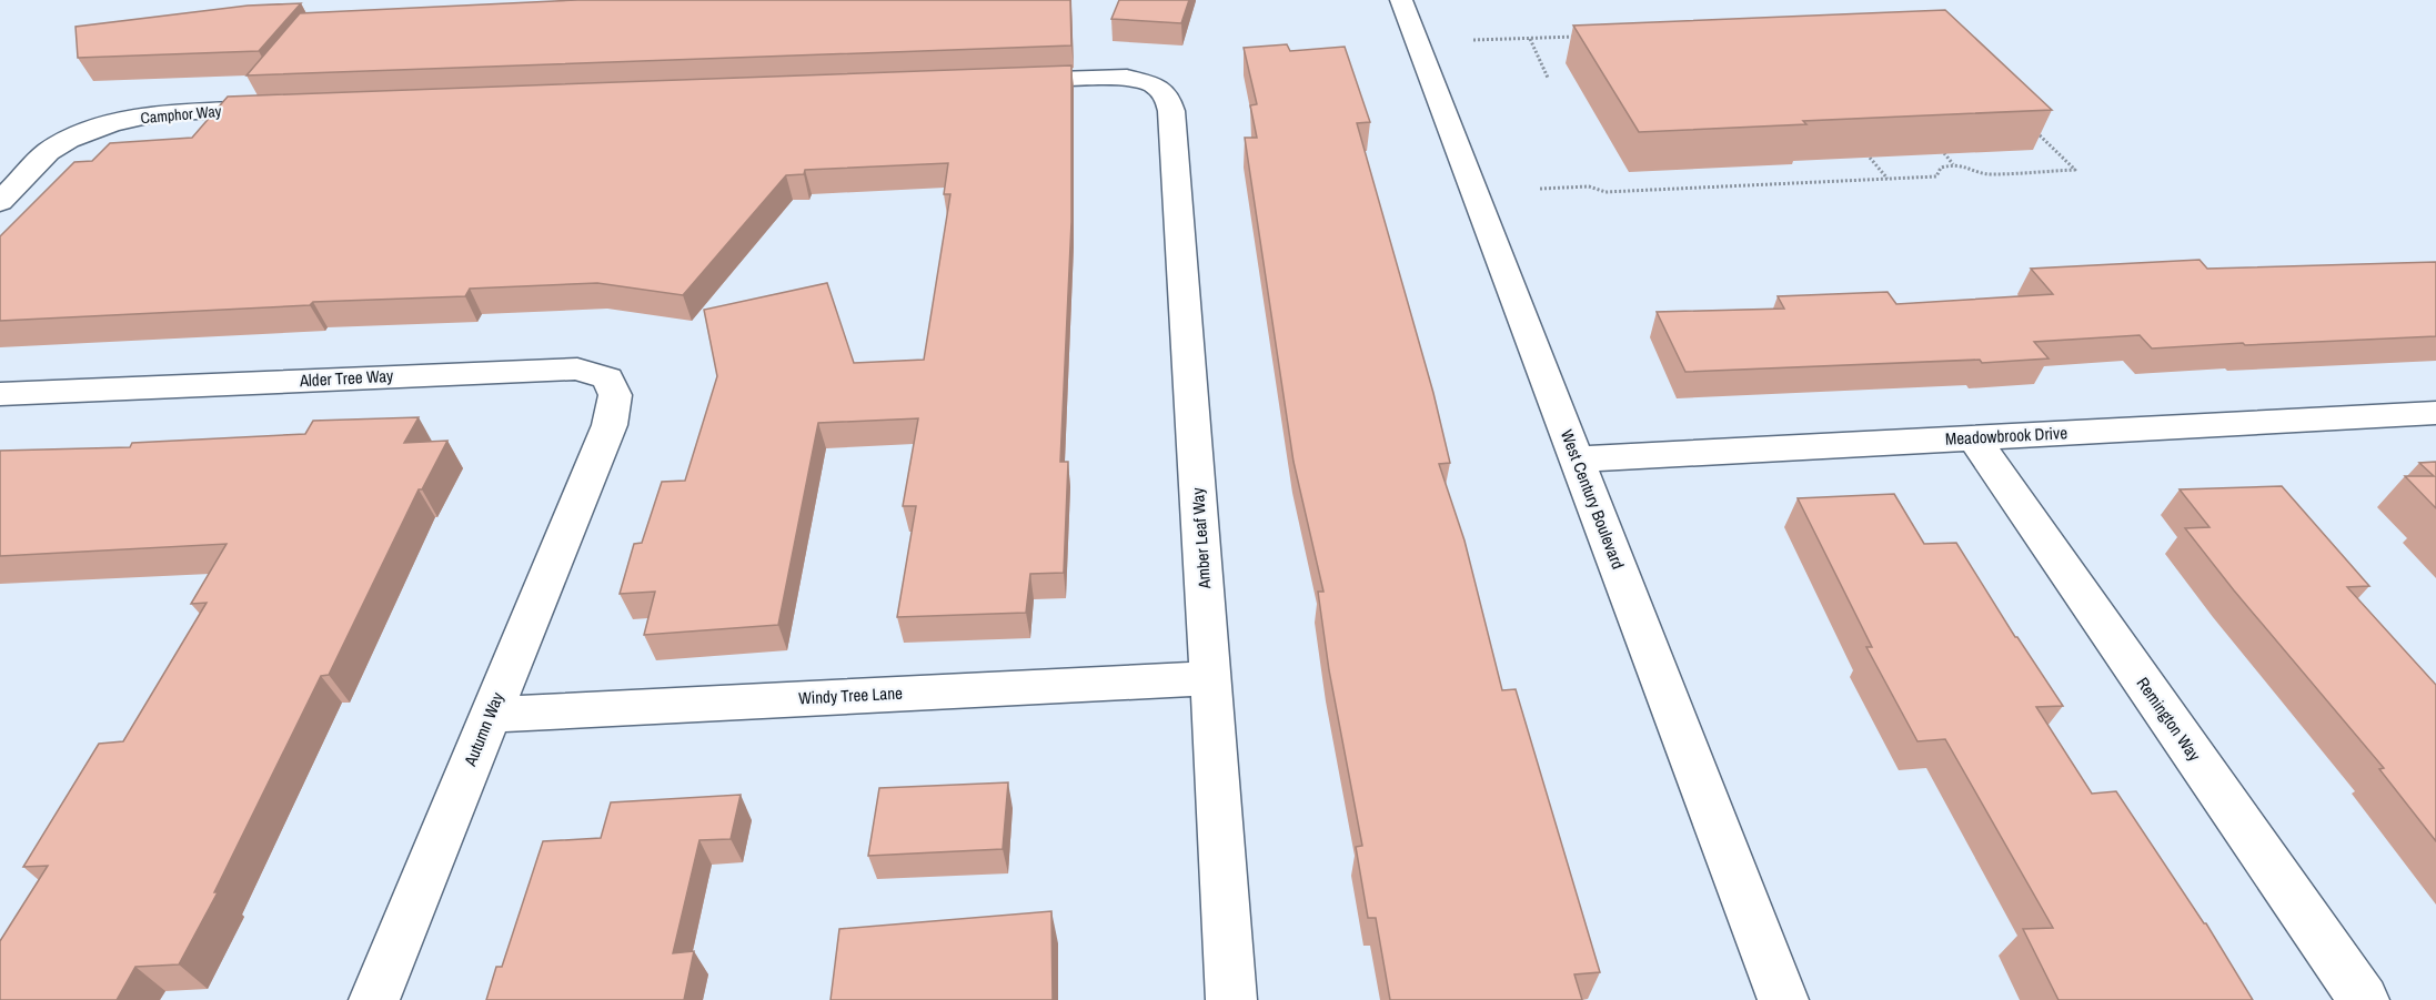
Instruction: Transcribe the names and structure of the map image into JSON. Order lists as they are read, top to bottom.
{
  "streets": {
    "street": [
      "Camphor Way",
      "Alder Tree Way",
      "Meadowbrook Drive",
      "West Century Boulevard",
      "Amber Leaf Way",
      "Windy Tree Lane",
      "Remington Way",
      "Autumn Way"
    ]
  },
  "crossings": [
    ["Alder Tree Way", "Autumn Way"],
    ["Meadowbrook Drive", "West Century Boulevard"],
    ["Meadowbrook Drive", "Remington Way"],
    ["Amber Leaf Way", "Windy Tree Lane"],
    ["Windy Tree Lane", "Autumn Way"]
  ]
}
